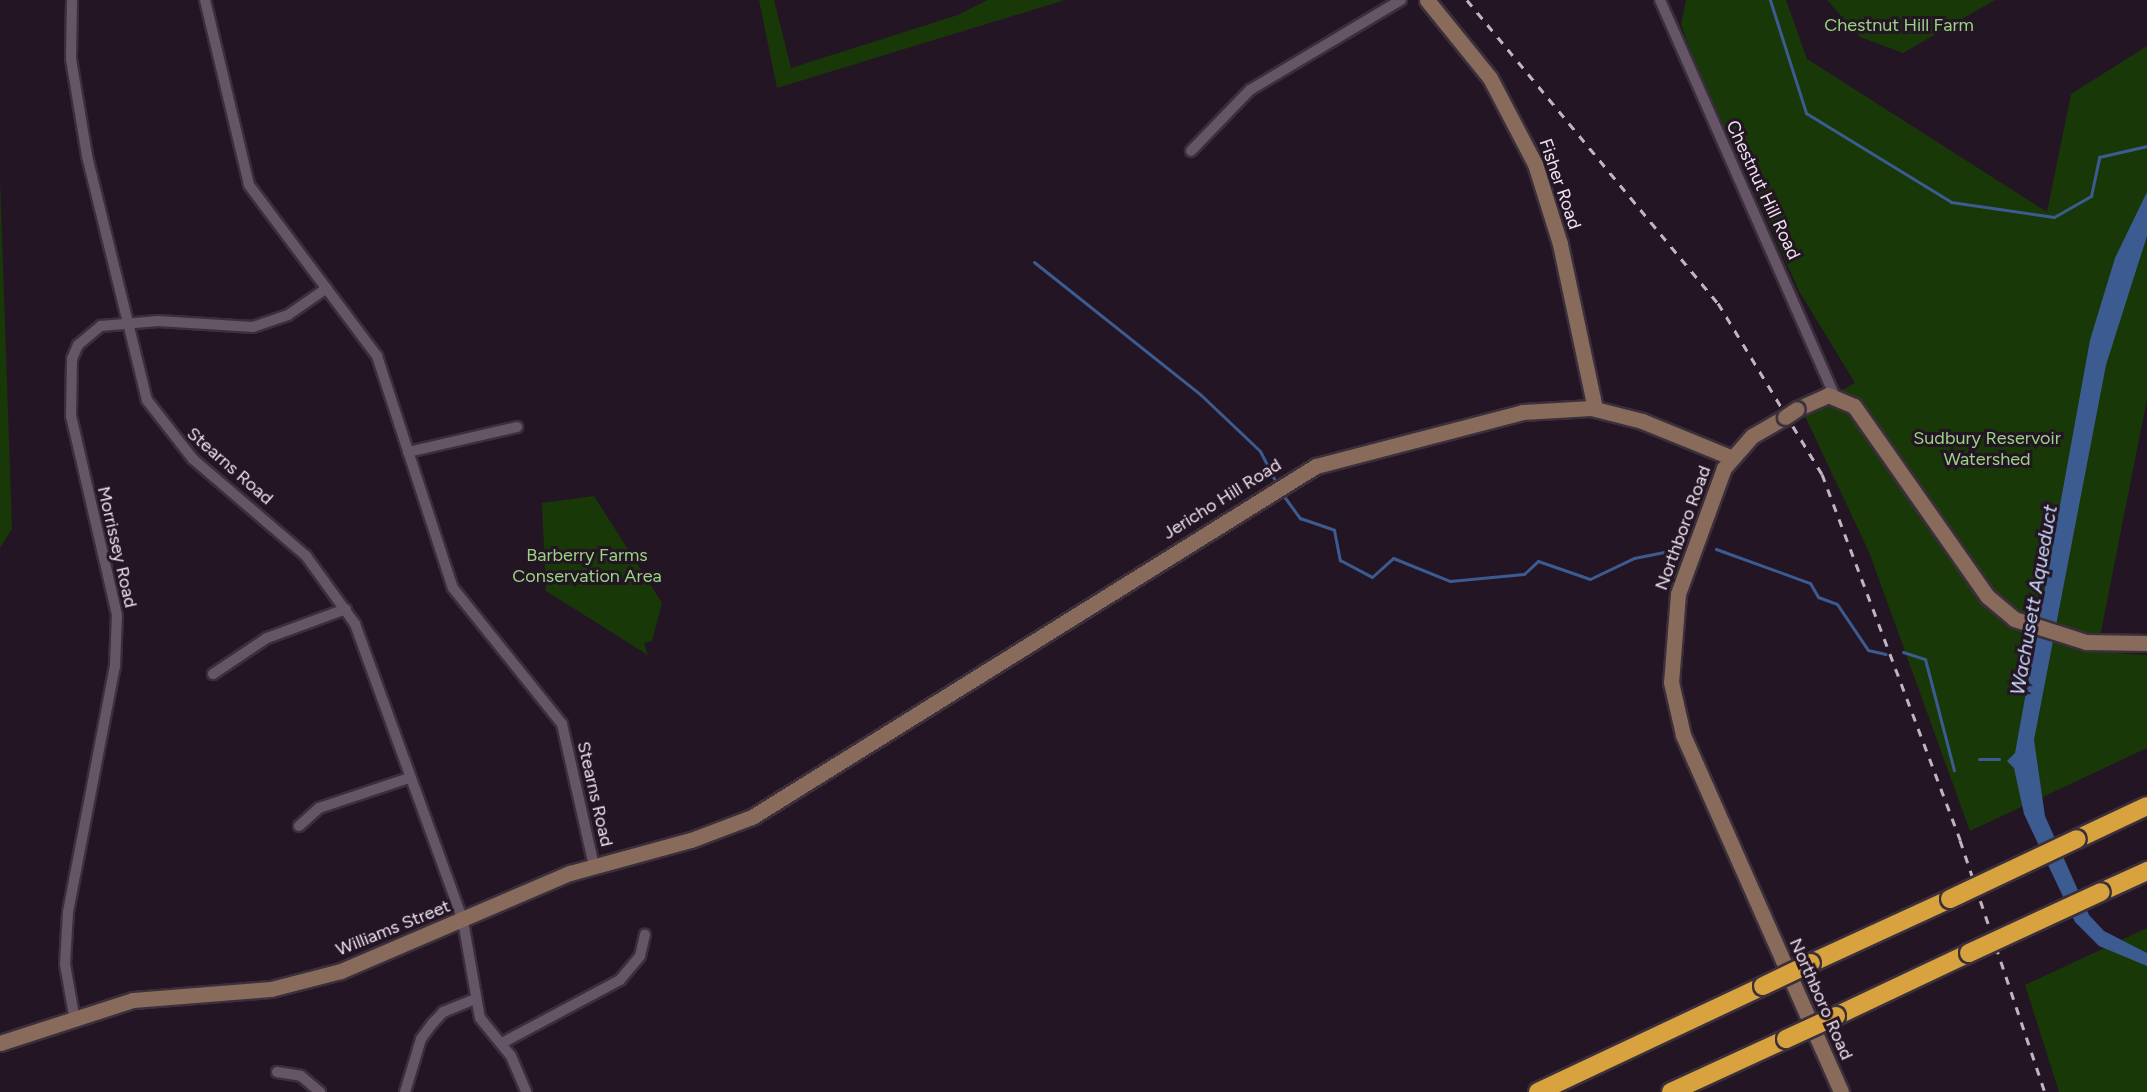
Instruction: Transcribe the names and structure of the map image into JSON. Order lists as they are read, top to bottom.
{
  "streets": {
    "street": [
      "Fisher Road",
      "Chestnut Hill Road",
      "Stearns Road",
      "Jericho Hill Road",
      "Northboro Road",
      "Morrissey Road",
      "Williams Street"
    ]
  },
  "crossings": [
    ["Fisher Road", "Jericho Hill Road"],
    ["Chestnut Hill Road", "Northboro Road"],
    ["Stearns Road", "Morrissey Road"],
    ["Stearns Road", "Williams Street"],
    ["Jericho Hill Road", "Northboro Road"],
    ["Jericho Hill Road", "Williams Street"],
    ["Morrissey Road", "Williams Street"]
  ],
  "water": ["Wachusett Aqueduct"],
  "parks": ["Chestnut Hill Farm", "Sudbury Reservoir Watershed", "Barberry Farms Conservation Area"]
}
